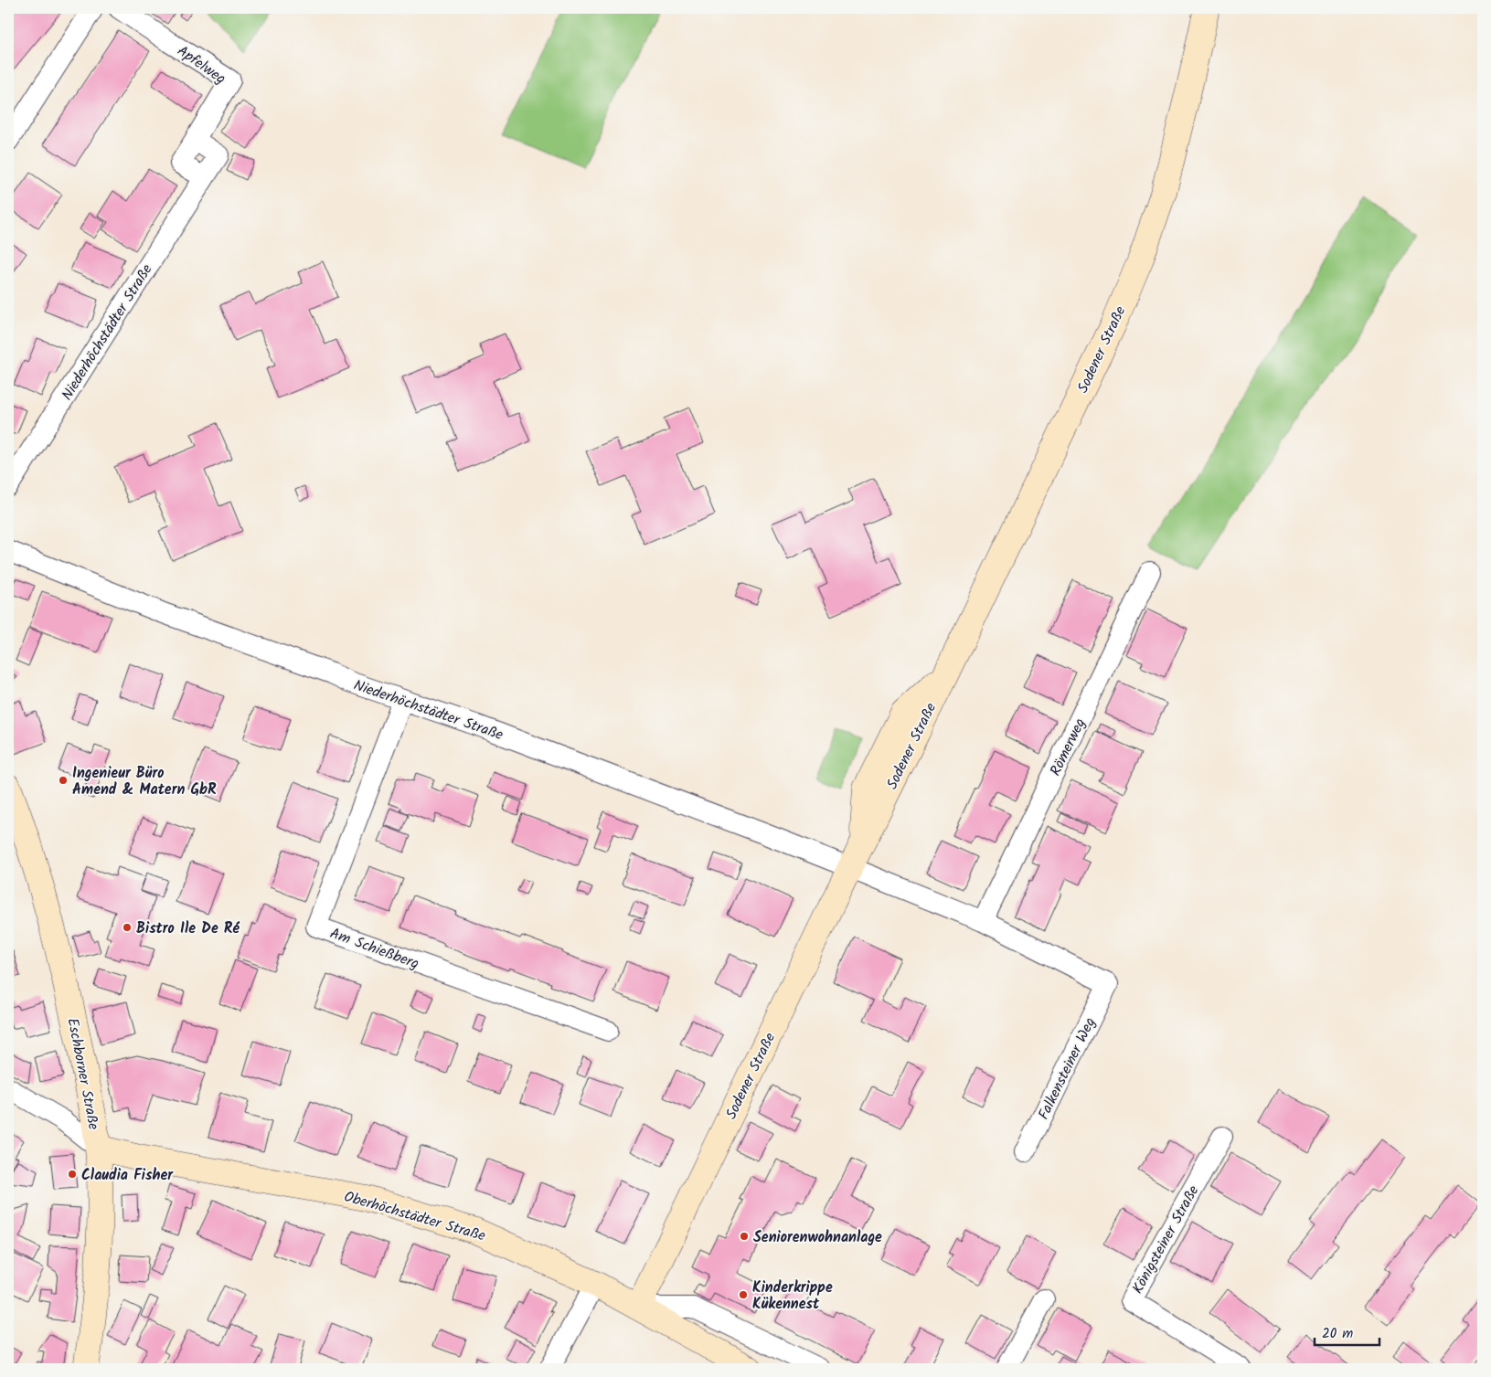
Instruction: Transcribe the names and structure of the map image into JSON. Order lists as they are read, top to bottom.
{
  "streets": {
    "main road": ["Sodener Straße", "Eschborner Straße", "Oberhöchstädter Straße"],
    "street": [
      "Apfelweg",
      "Niederhöchstädter Straße",
      "Römerweg",
      "Am Schießberg",
      "Falkensteiner Weg",
      "Königsteiner Straße"
    ]
  },
  "crossings": [
    ["Apfelweg", "Niederhöchstädter Straße"],
    ["Niederhöchstädter Straße", "Sodener Straße"],
    ["Niederhöchstädter Straße", "Römerweg"],
    ["Niederhöchstädter Straße", "Am Schießberg"],
    ["Niederhöchstädter Straße", "Falkensteiner Weg"],
    ["Sodener Straße", "Oberhöchstädter Straße"],
    ["Eschborner Straße", "Oberhöchstädter Straße"]
  ],
  "places": [
    "Ingenieur Büro Amend & Matern GbR",
    "Bistro Ile De Ré",
    "Claudia Fisher",
    "Seniorenwohnanlage",
    "Kinderkrippe Kükennest"
  ],
  "scale_bar": "20 m"
}
